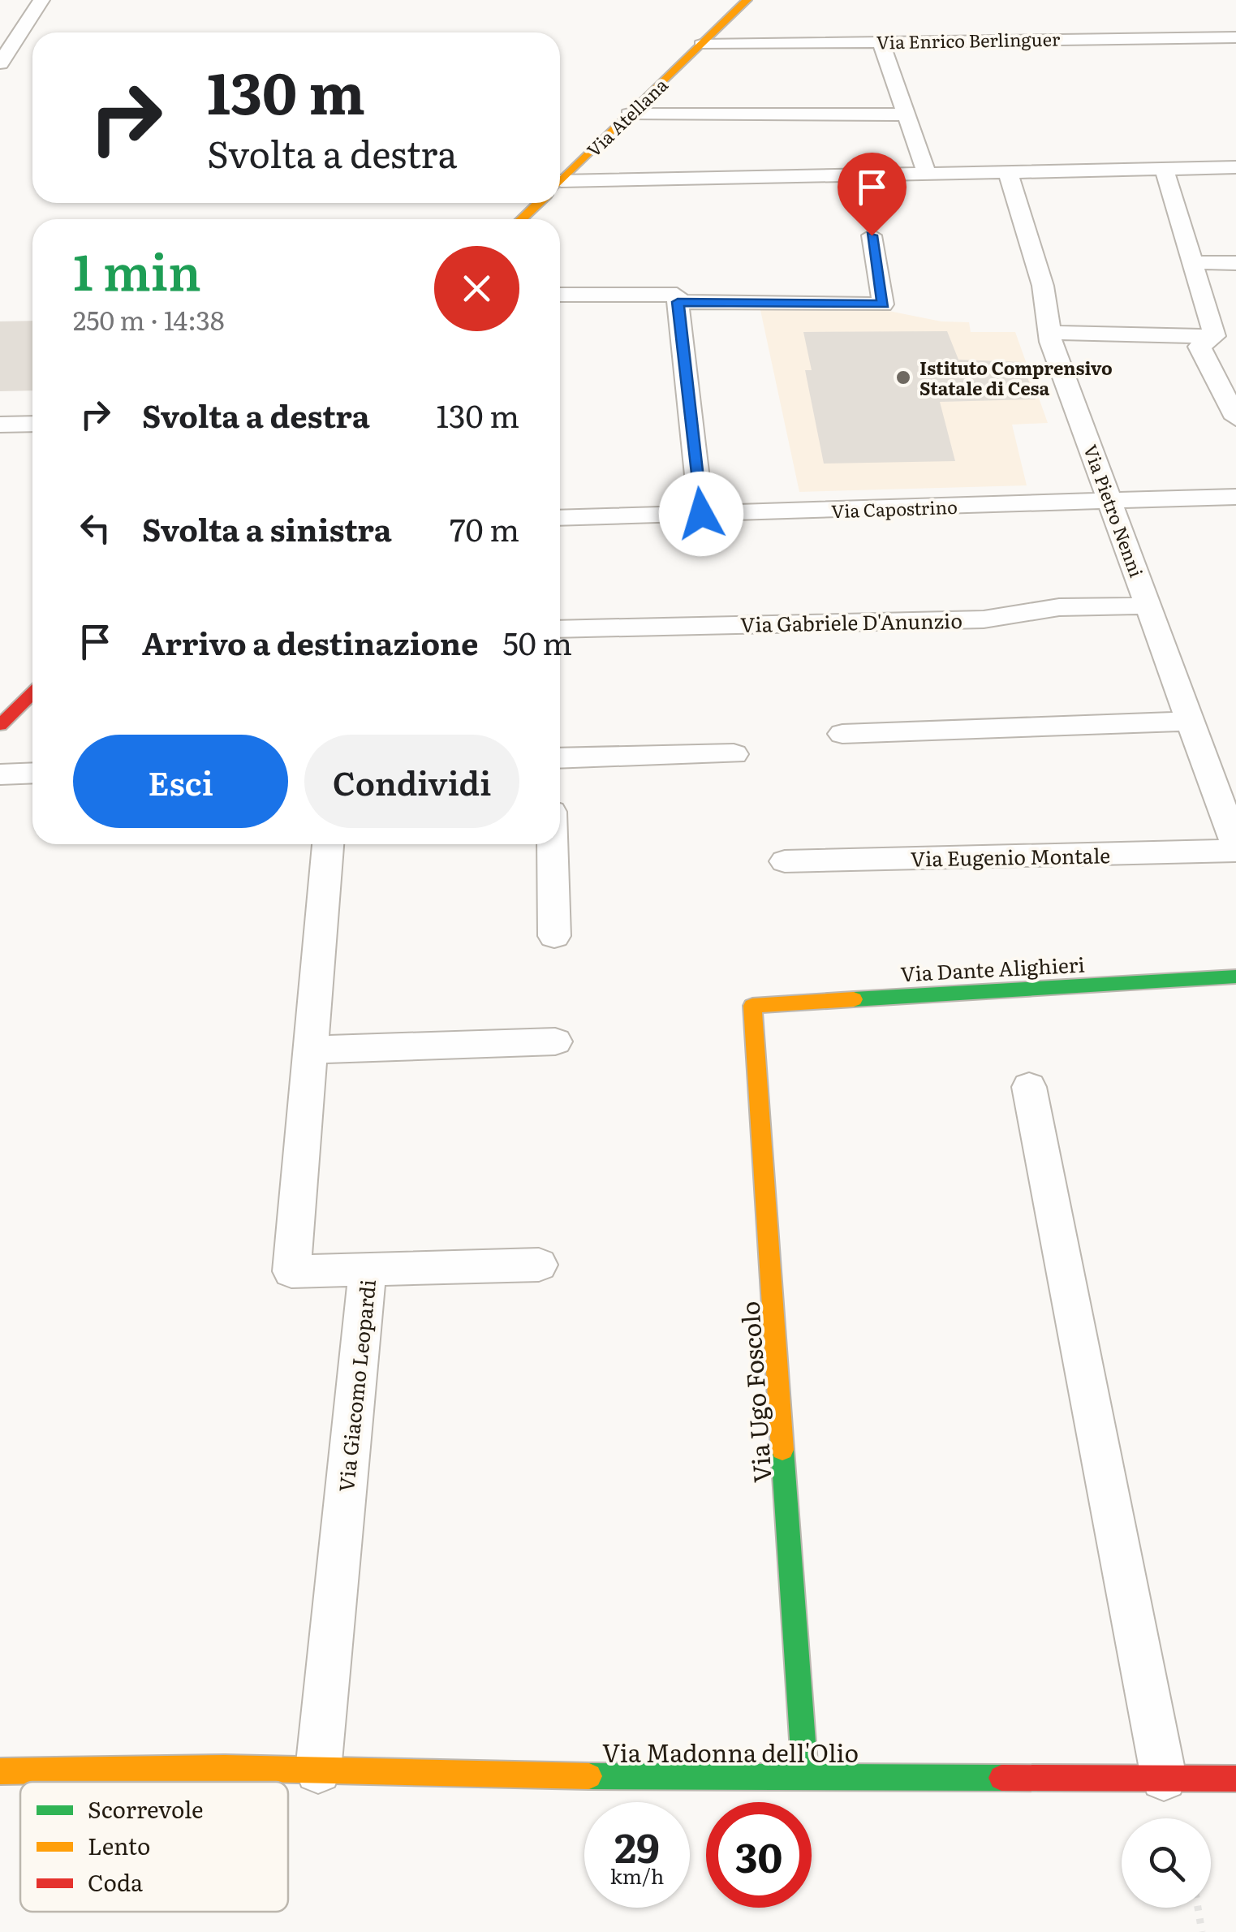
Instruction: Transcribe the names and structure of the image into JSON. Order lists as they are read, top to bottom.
{
  "streets": {
    "street": [
      "Via Enrico Berlinguer",
      "Via Atellana",
      "Via Capostrino",
      "Via Pietro Nenni",
      "Via Gabriele D'Anunzio",
      "Via Eugenio Montale",
      "Via Dante Alighieri",
      "Via Giacomo Leopardi",
      "Via Ugo Foscolo",
      "Via Madonna dell'Olio"
    ]
  },
  "crossings": [
    ["Via Enrico Berlinguer", "Via Atellana"],
    ["Via Capostrino", "Via Pietro Nenni"],
    ["Via Pietro Nenni", "Via Gabriele D'Anunzio"],
    ["Via Pietro Nenni", "Via Eugenio Montale"],
    ["Via Dante Alighieri", "Via Ugo Foscolo"],
    ["Via Giacomo Leopardi", "Via Madonna dell'Olio"],
    ["Via Ugo Foscolo", "Via Madonna dell'Olio"]
  ],
  "places": ["Istituto Comprensivo Statale di Cesa"],
  "legend": ["Scorrevole", "Lento", "Coda"],
  "page": {
    "turn": ["130 m", "Svolta a destra"],
    "heading": ["1 min", "250 m · 14:38"],
    "list": [
      {
        "name": "Svolta a destra",
        "value": "130 m"
      },
      {
        "name": "Svolta a sinistra",
        "value": "70 m"
      },
      {
        "name": "Arrivo a destinazione",
        "value": "50 m"
      }
    ],
    "buttons": ["Esci", "Condividi"],
    "speed": "29 km/h",
    "limit": "30"
  }
}
